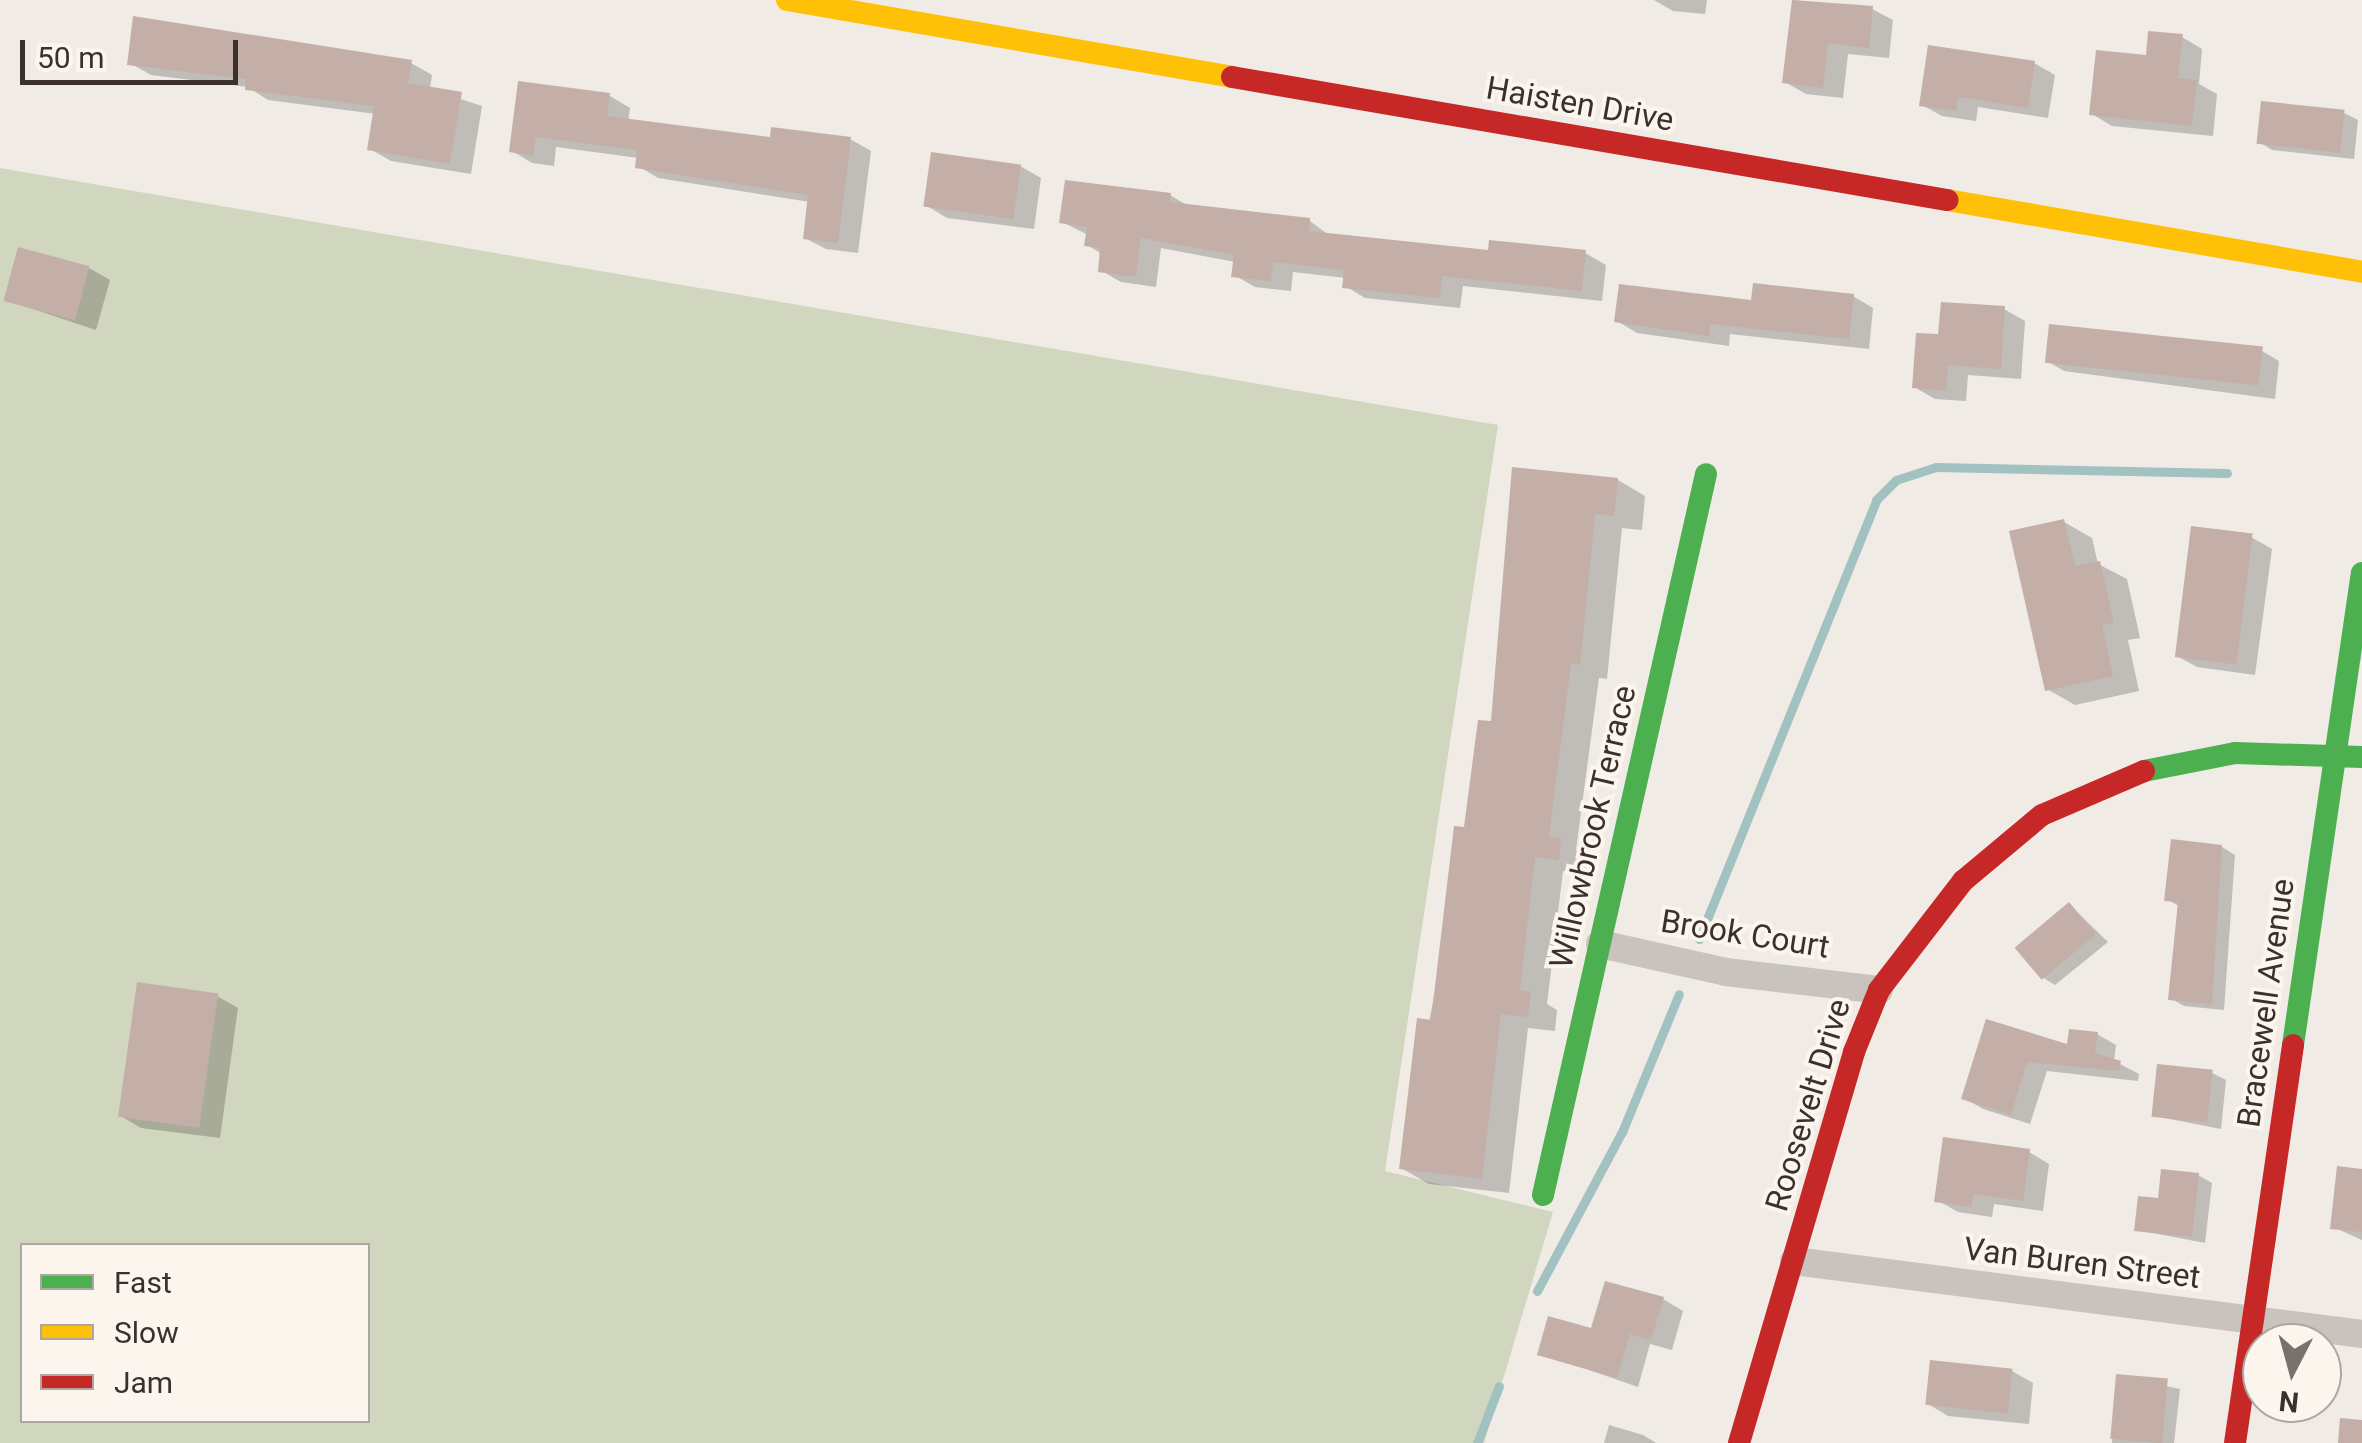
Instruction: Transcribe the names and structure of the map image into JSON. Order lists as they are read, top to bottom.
{
  "streets": {
    "street": [
      "Haisten Drive",
      "Willowbrook Terrace",
      "Brook Court",
      "Bracewell Avenue",
      "Roosevelt Drive",
      "Van Buren Street"
    ]
  },
  "crossings": [
    ["Willowbrook Terrace", "Brook Court"],
    ["Brook Court", "Roosevelt Drive"],
    ["Bracewell Avenue", "Roosevelt Drive"],
    ["Bracewell Avenue", "Van Buren Street"],
    ["Roosevelt Drive", "Van Buren Street"]
  ],
  "legend": ["Fast", "Slow", "Jam"],
  "scale_bar": "50 m",
  "north": "bottom"
}
